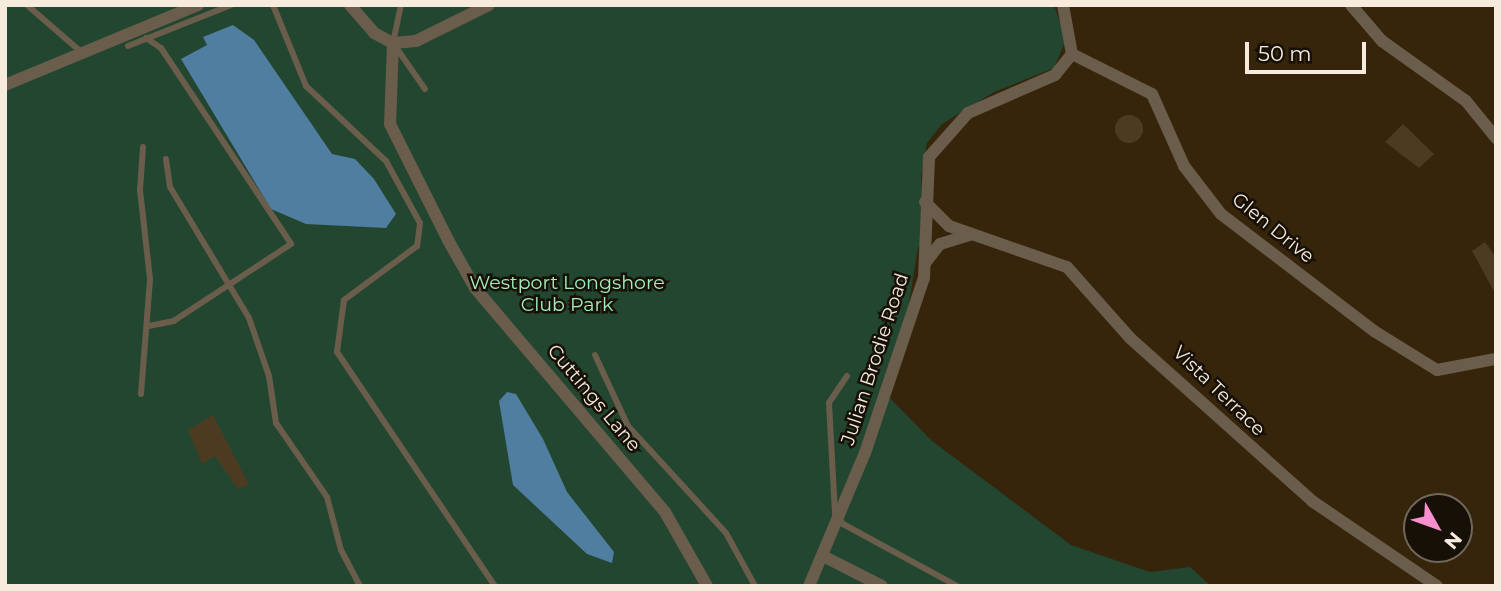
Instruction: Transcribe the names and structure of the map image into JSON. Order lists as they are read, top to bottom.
{
  "streets": {
    "street": [
      "Glen Drive",
      "Julian Brodie Road",
      "Vista Terrace",
      "Cuttings Lane"
    ]
  },
  "crossings": [
    ["Glen Drive", "Julian Brodie Road"],
    ["Julian Brodie Road", "Vista Terrace"]
  ],
  "parks": ["Westport Longshore Club Park"],
  "scale_bar": "50 m",
  "north": "bottom right"
}
